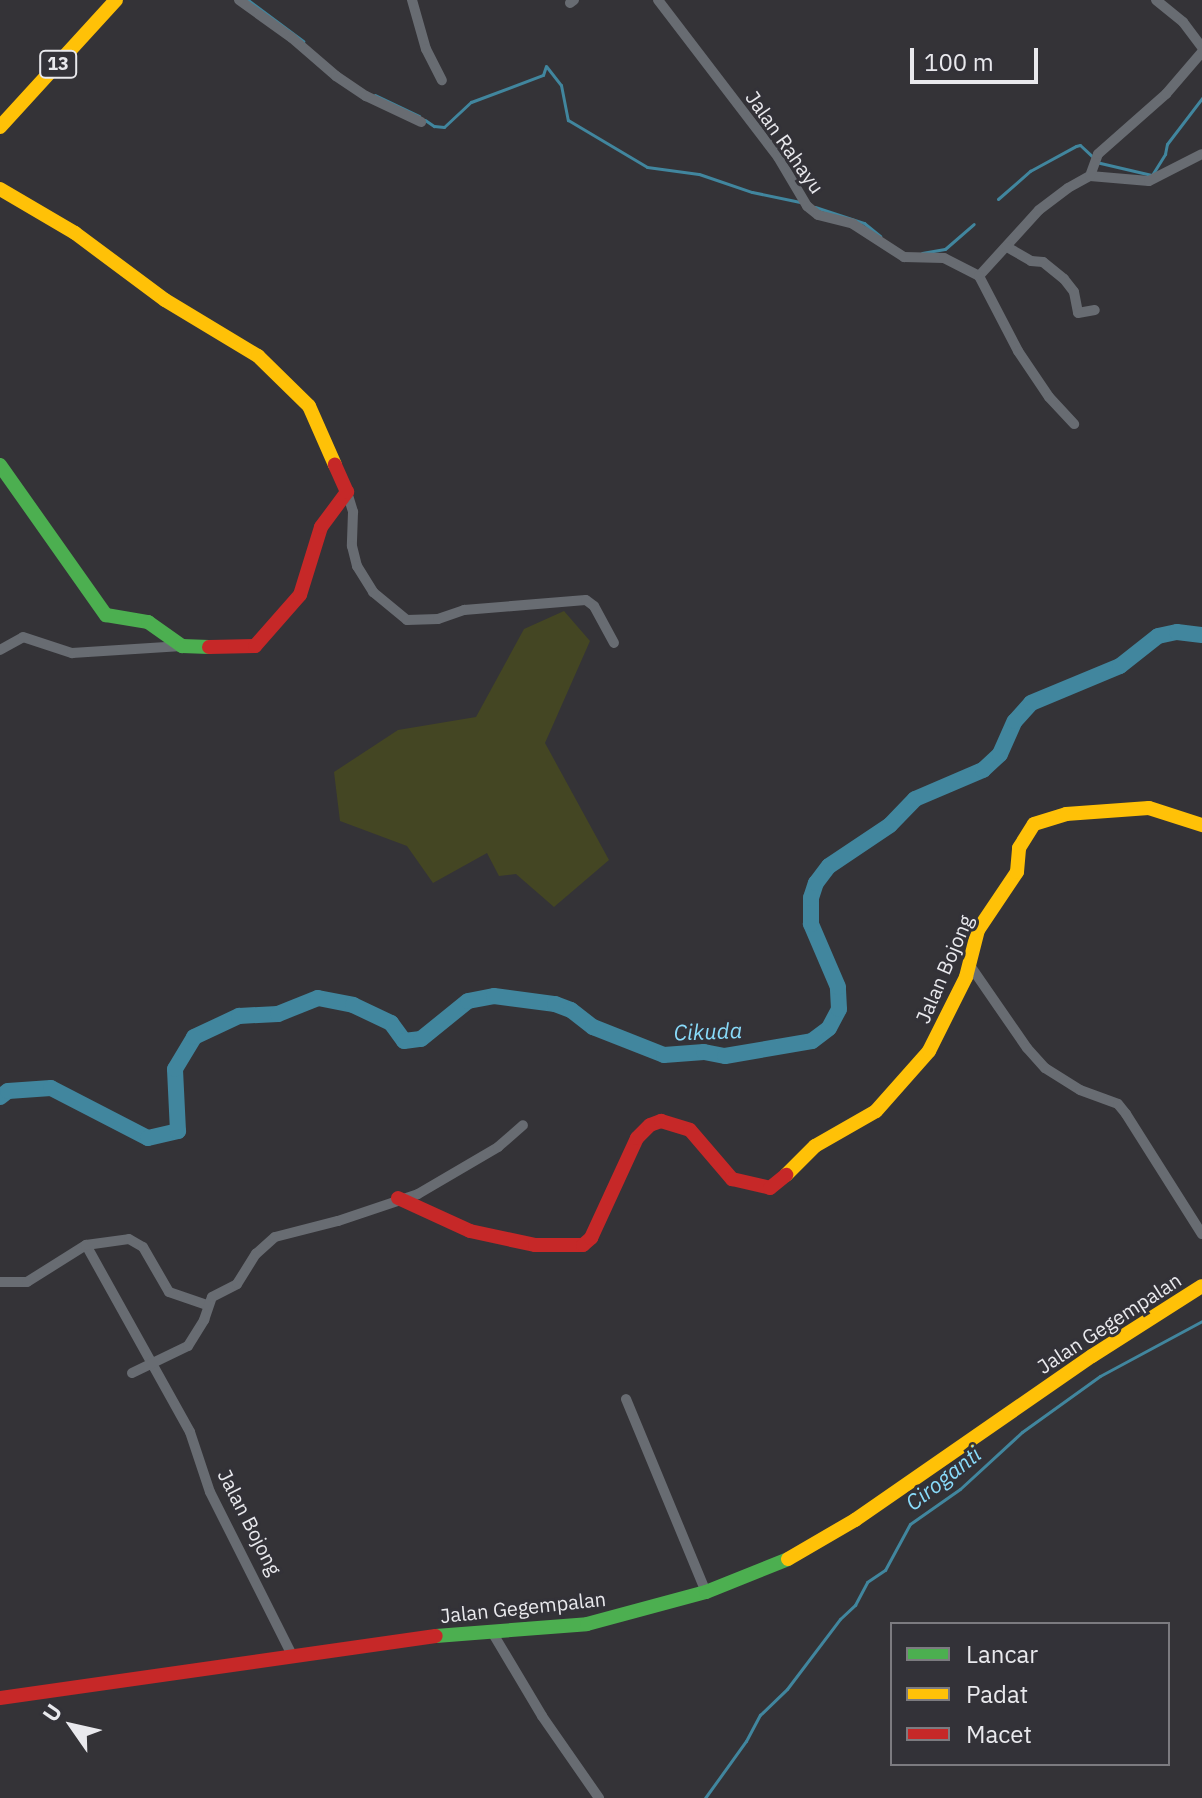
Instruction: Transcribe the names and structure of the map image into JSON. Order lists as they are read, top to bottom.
{
  "streets": {
    "main road": ["13", "Jalan Bojong", "Jalan Gegempalan"],
    "street": ["Jalan Rahayu"]
  },
  "crossings": [
    ["Jalan Bojong", "Jalan Gegempalan"]
  ],
  "water": ["Cikuda", "Ciroganti"],
  "legend": ["Lancar", "Padat", "Macet"],
  "scale_bar": "100 m",
  "north": "top left"
}
